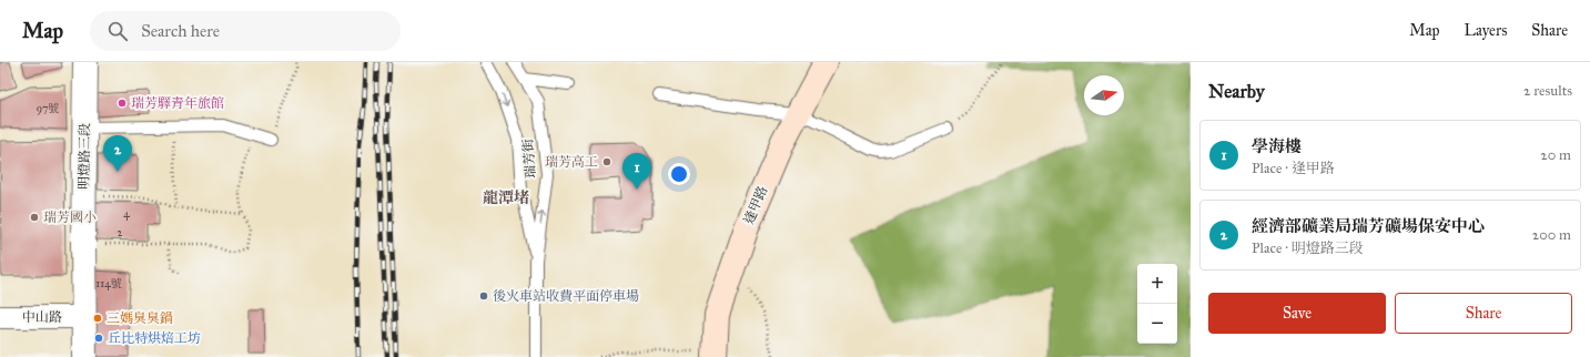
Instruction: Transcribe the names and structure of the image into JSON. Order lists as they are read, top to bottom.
{
  "streets": {
    "main road": ["逢甲路"],
    "street": ["明燈路三段", "中山路"],
    "lane": ["瑞芳街"]
  },
  "crossings": [
    ["明燈路三段", "中山路"]
  ],
  "districts": ["龍潭堵"],
  "places": [
    "瑞芳驛青年旅館",
    "瑞芳高工",
    "瑞芳國小",
    "後火車站收費平面停車場",
    "三媽臭臭鍋",
    "丘比特烘焙工坊"
  ],
  "house_numbers": [
    "97號",
    "4",
    "2",
    "114號"
  ],
  "north": "right",
  "page": {
    "header": "Map",
    "search": "Search here",
    "nav": ["Map", "Layers", "Share"],
    "heading": ["Nearby", "2 results"],
    "list": [
      {
        "mark": "1",
        "name": "學海樓",
        "note": "Place · 逢甲路",
        "value": "20 m"
      },
      {
        "mark": "2",
        "name": "經濟部礦業局瑞芳礦場保安中心",
        "note": "Place · 明燈路三段",
        "value": "200 m"
      }
    ],
    "pins": ["2", "1"],
    "map_buttons": ["+", "−"],
    "buttons": ["Save", "Share"]
  }
}
